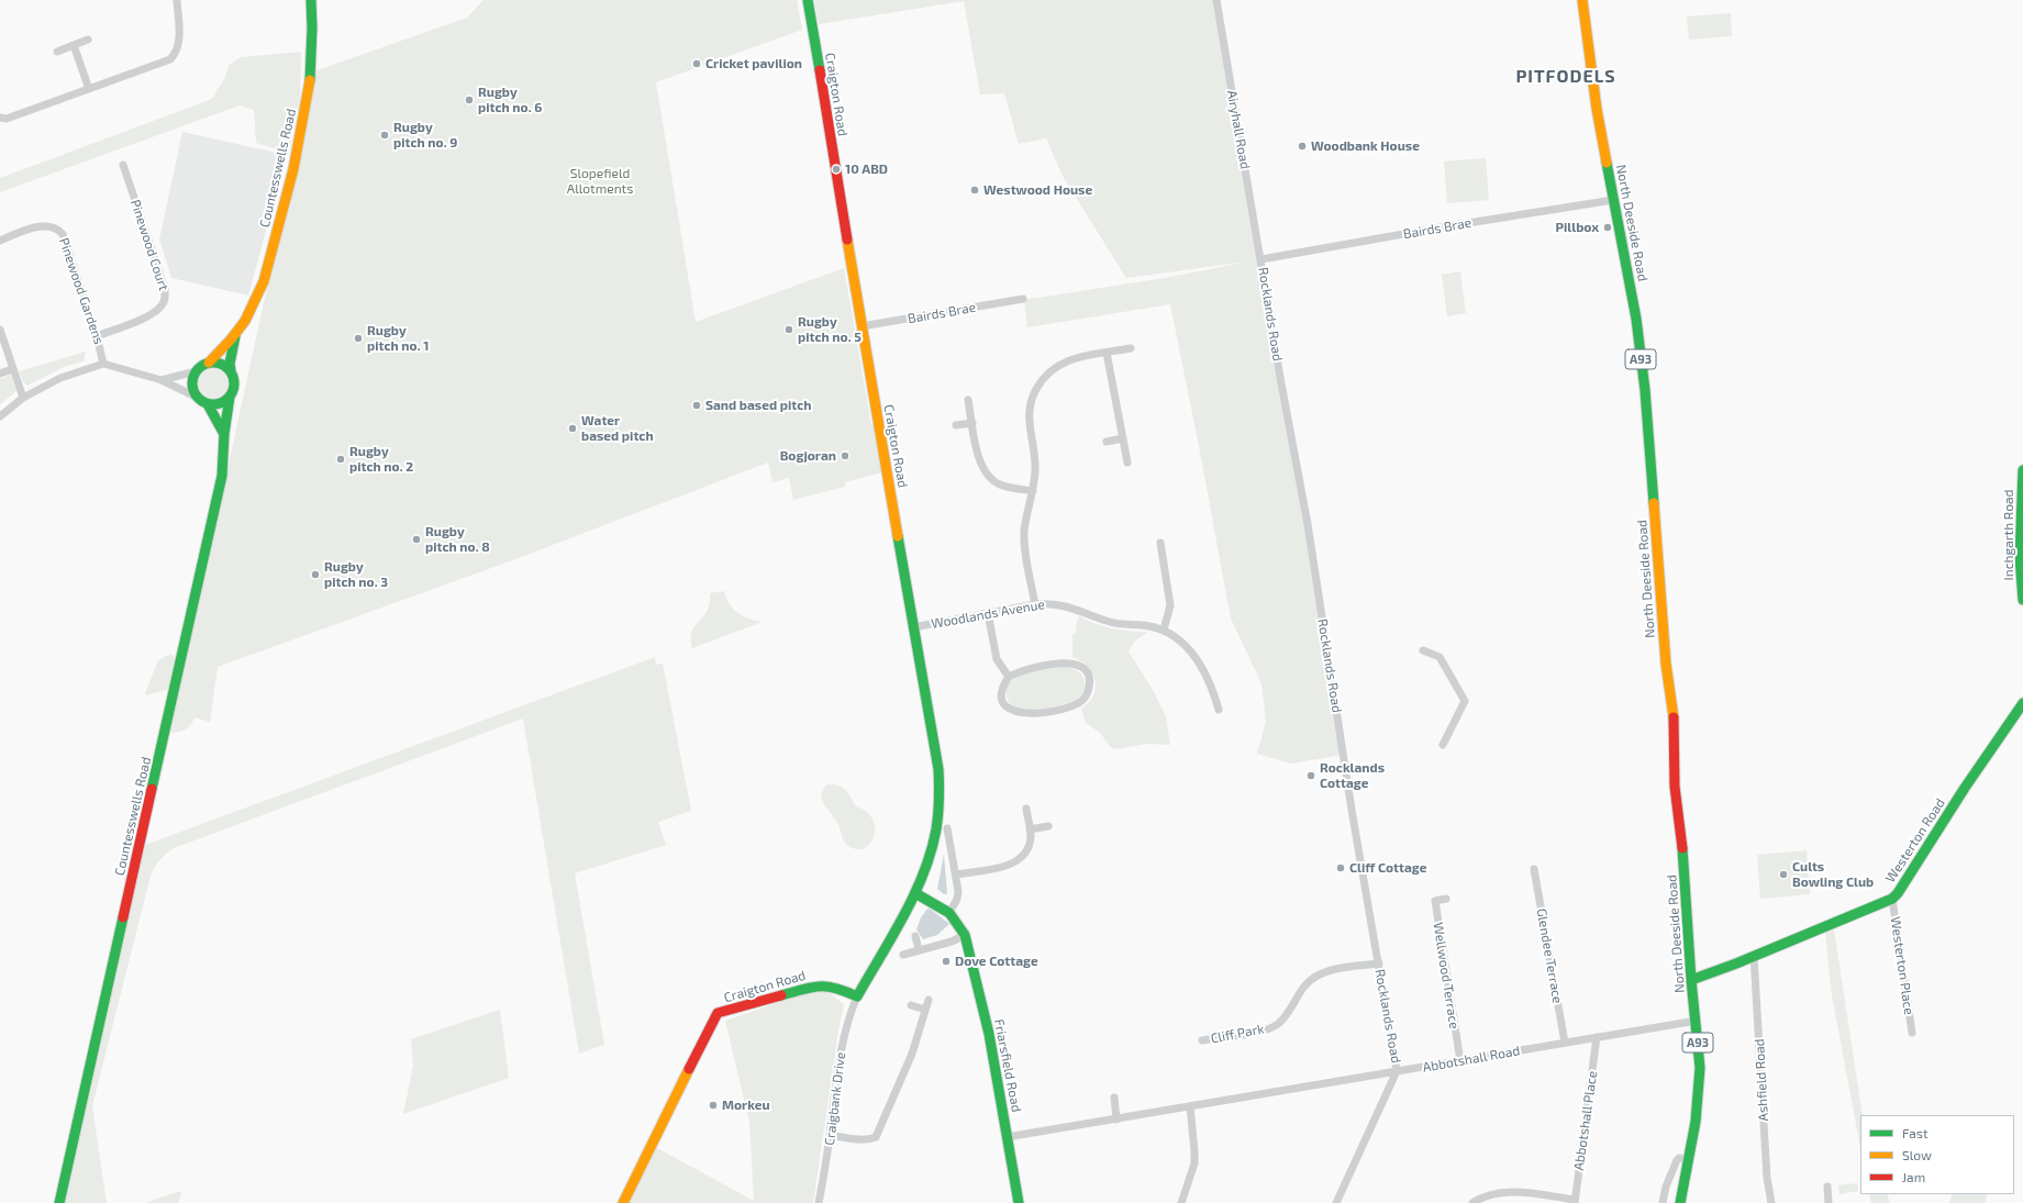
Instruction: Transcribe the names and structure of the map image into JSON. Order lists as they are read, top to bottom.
{
  "streets": {
    "street": [
      "Craigton Road",
      "Airyhall Road",
      "Countesswells Road",
      "North Deeside Road",
      "Bairds Brae",
      "Pinewood Court",
      "Pinewood Gardens",
      "Rocklands Road",
      "A93",
      "Inchgarth Road",
      "Woodlands Avenue",
      "Westerton Road",
      "Glendee Terrace",
      "Westerton Place",
      "Wellwood Terrace",
      "Cliff Park",
      "Abbotshall Road",
      "Friarsfield Road",
      "Ashfield Road",
      "Craigbank Drive",
      "Abbotshall Place"
    ]
  },
  "crossings": [
    ["Craigton Road", "Bairds Brae"],
    ["Craigton Road", "Woodlands Avenue"],
    ["Craigton Road", "Craigbank Drive"],
    ["Airyhall Road", "Bairds Brae"],
    ["Airyhall Road", "Rocklands Road"],
    ["North Deeside Road", "Bairds Brae"],
    ["North Deeside Road", "Westerton Road"],
    ["North Deeside Road", "Abbotshall Road"],
    ["Bairds Brae", "Rocklands Road"],
    ["Pinewood Court", "Pinewood Gardens"],
    ["Rocklands Road", "Cliff Park"],
    ["Rocklands Road", "Abbotshall Road"],
    ["Westerton Road", "Westerton Place"],
    ["Westerton Road", "Ashfield Road"],
    ["Glendee Terrace", "Abbotshall Road"],
    ["Wellwood Terrace", "Abbotshall Road"],
    ["Abbotshall Road", "Friarsfield Road"],
    ["Abbotshall Road", "Abbotshall Place"]
  ],
  "districts": ["PITFODELS"],
  "parks": ["Slopefield Allotments"],
  "places": [
    "Cricket pavilion",
    "Rugby pitch no. 6",
    "Rugby pitch no. 9",
    "Woodbank House",
    "10 ABD",
    "Westwood House",
    "Pillbox",
    "Rugby pitch no. 5",
    "Rugby pitch no. 1",
    "Sand based pitch",
    "Water based pitch",
    "Bogjoran",
    "Rugby pitch no. 2",
    "Rugby pitch no. 8",
    "Rugby pitch no. 3",
    "Rocklands Cottage",
    "Cliff Cottage",
    "Cults Bowling Club",
    "Dove Cottage",
    "Morkeu"
  ],
  "legend": ["Fast", "Slow", "Jam"]
}
